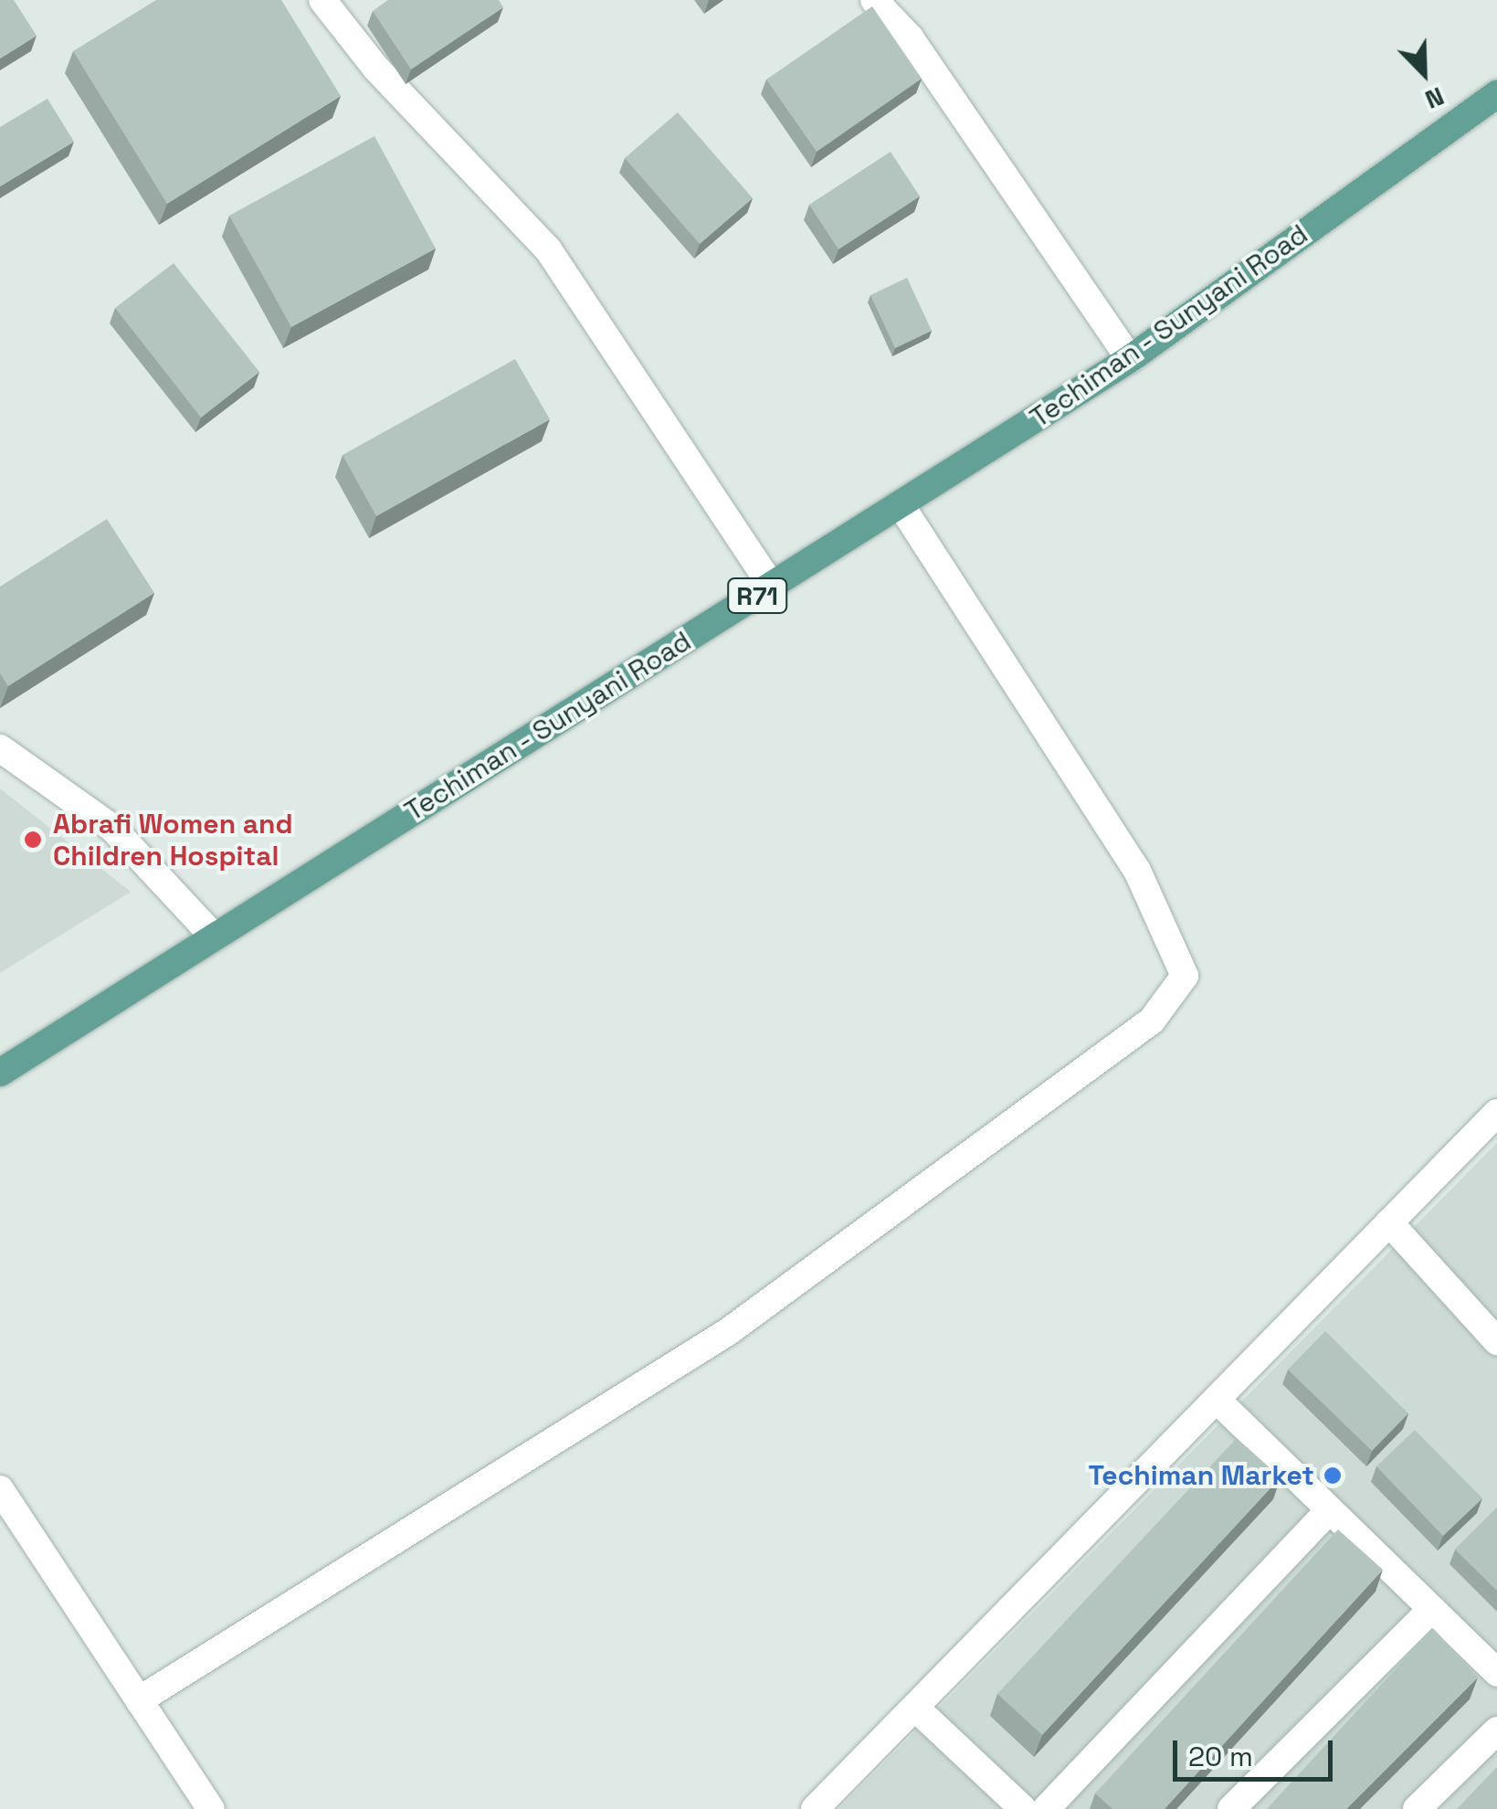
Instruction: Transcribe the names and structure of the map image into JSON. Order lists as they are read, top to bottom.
{
  "streets": {
    "main road": ["Techiman - Sunyani Road", "R71"]
  },
  "places": ["Abrafi Women and Children Hospital", "Techiman Market"],
  "scale_bar": "20 m",
  "north": "bottom right"
}
